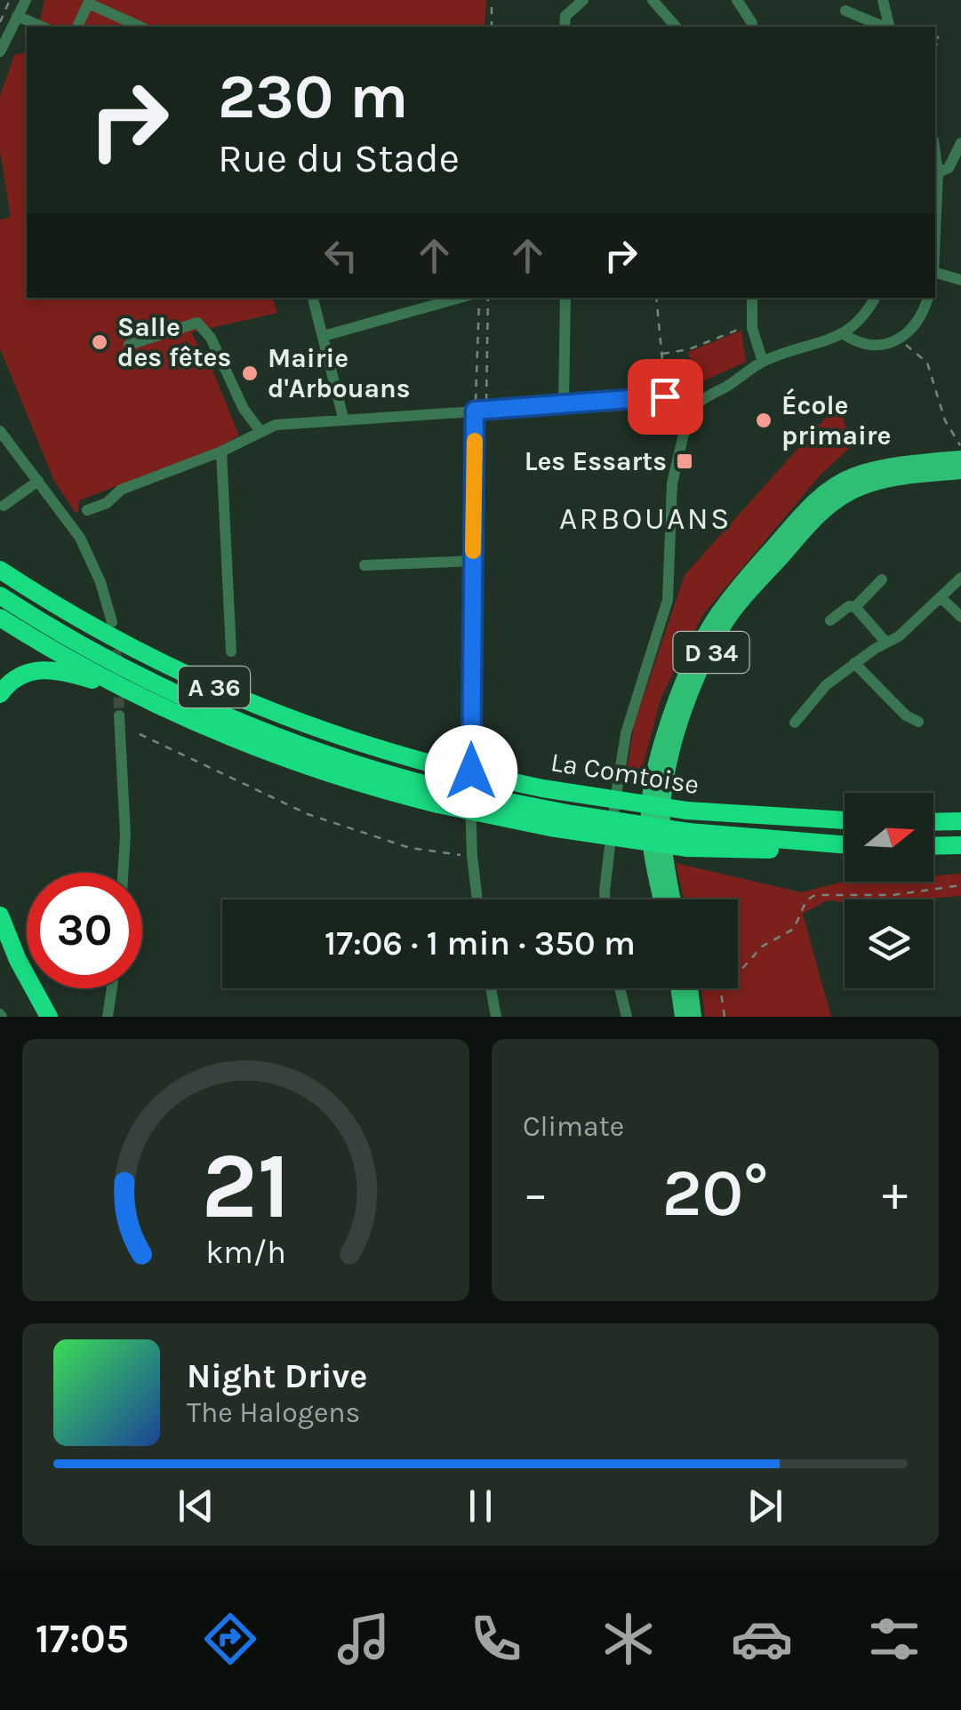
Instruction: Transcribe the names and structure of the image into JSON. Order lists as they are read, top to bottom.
{
  "streets": {
    "highway": ["A 36", "La Comtoise"],
    "main road": ["D 34"]
  },
  "districts": ["ARBOUANS"],
  "places": {
    "other": ["Salle des fêtes", "Mairie d'Arbouans", "École primaire"],
    "transit": ["Les Essarts"]
  },
  "north": "right",
  "page": {
    "turn": ["230 m", "Rue du Stade"],
    "limit": "30",
    "trip": "17:06 · 1 min · 350 m",
    "tile": "Climate",
    "heat": ["−", "20°", "+"],
    "song": ["Night Drive", "The Halogens"],
    "tabs": "17:05",
    "gauge": ["21", "km/h"]
  }
}
